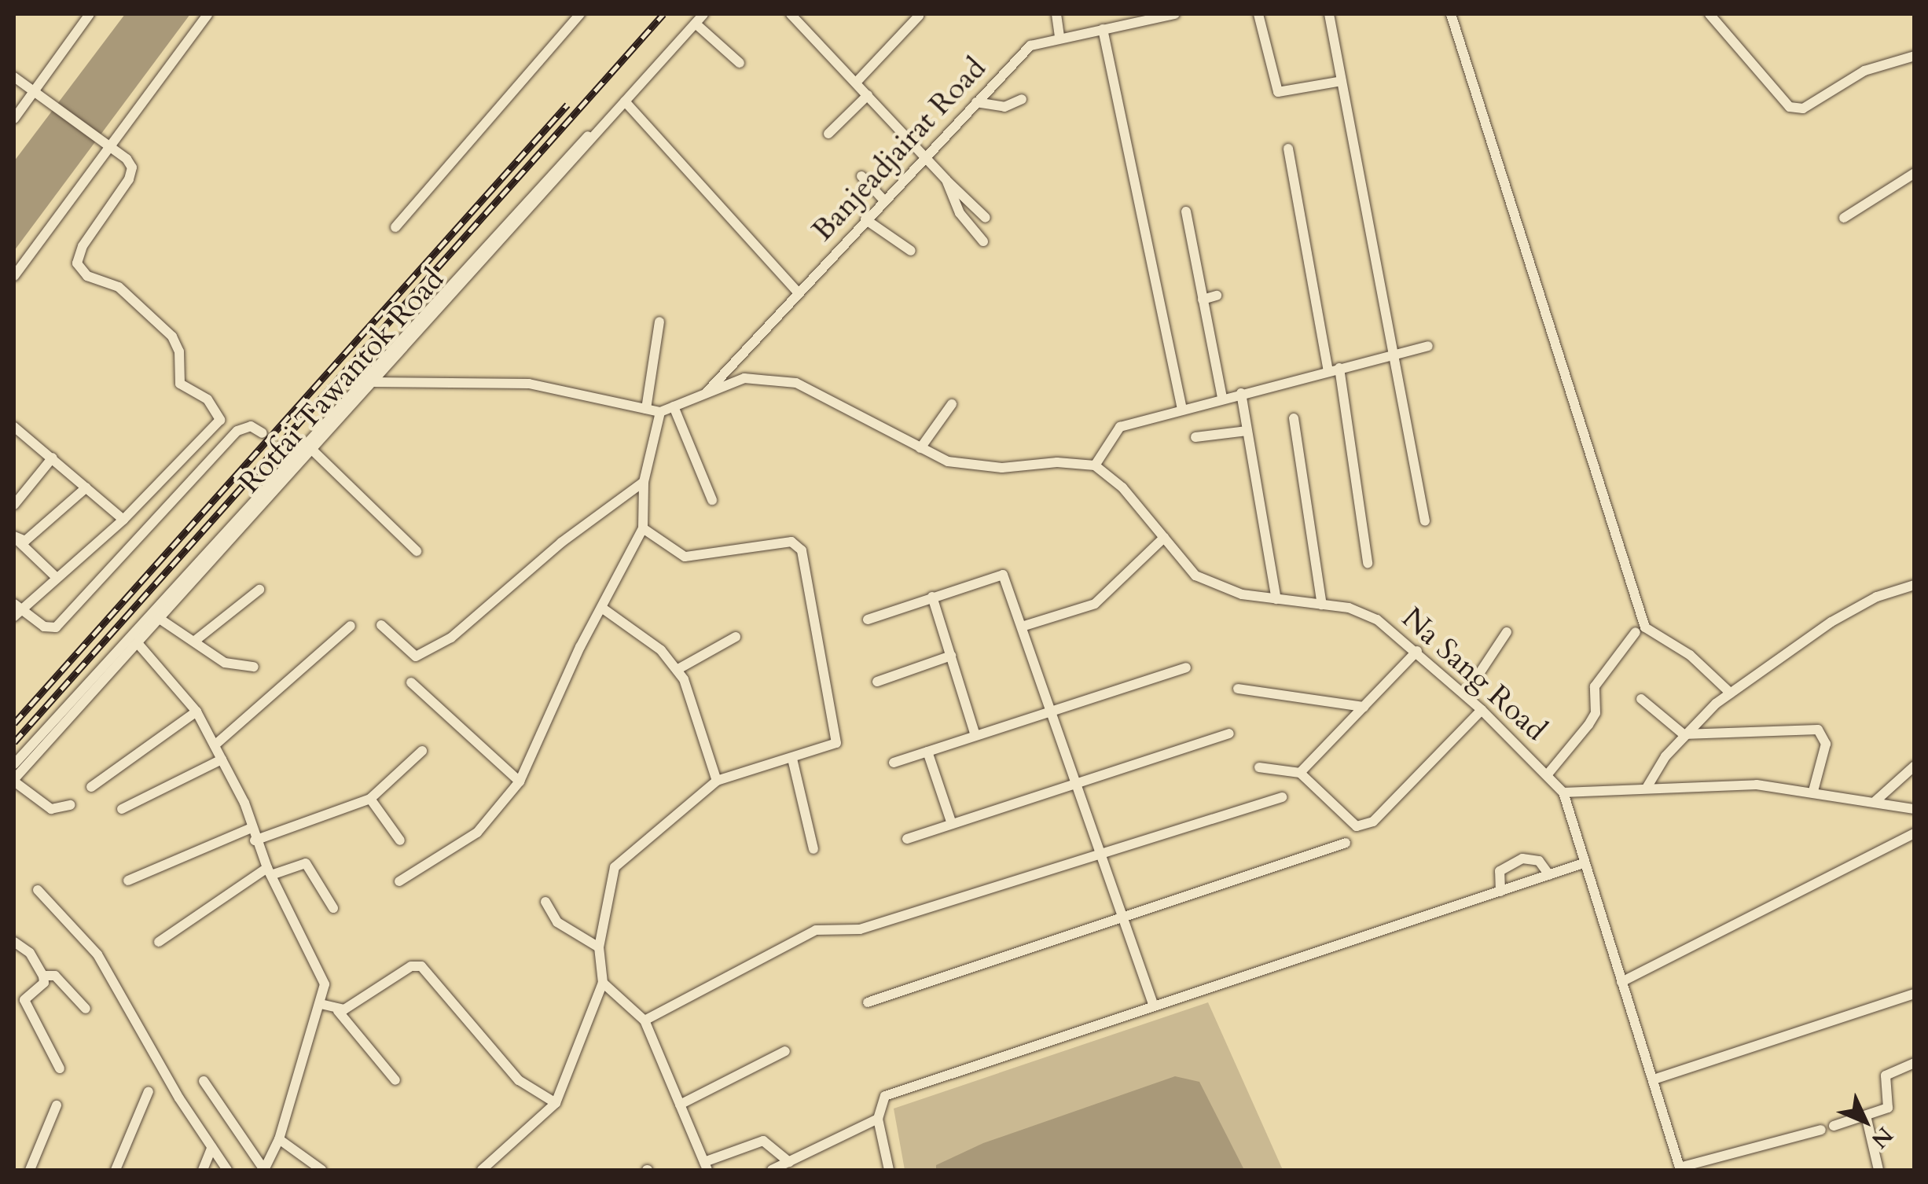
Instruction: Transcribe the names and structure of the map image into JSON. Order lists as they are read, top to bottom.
{
  "streets": {
    "street": ["Banjeadjairat Road", "Rotfai Tawantok Road", "Na Sang Road"]
  },
  "north": "bottom right"
}
